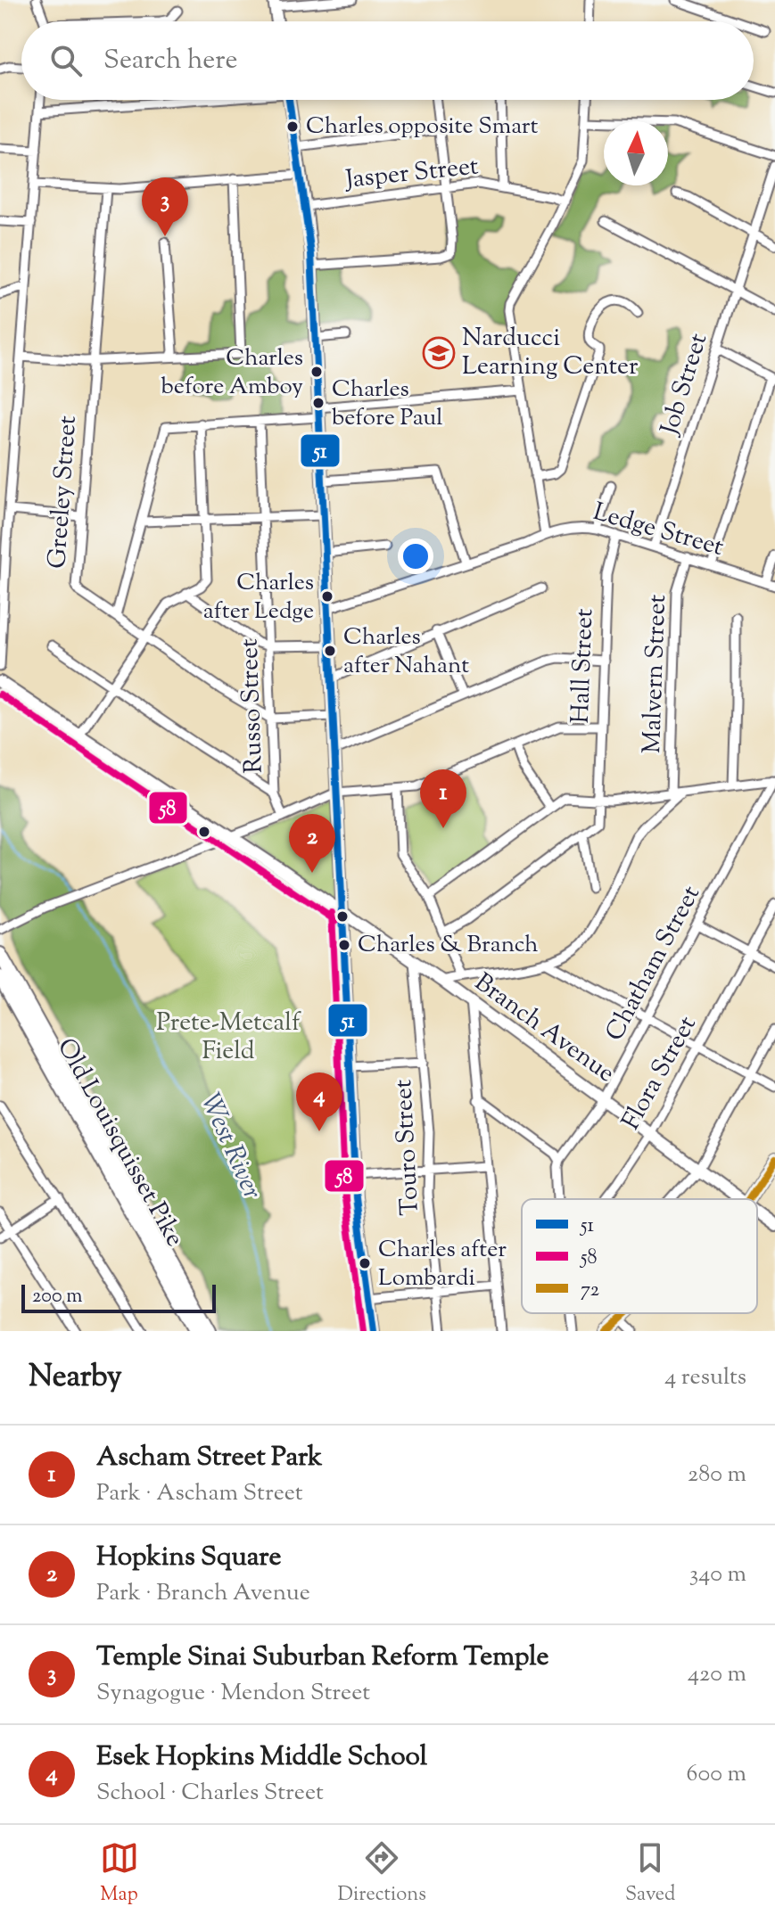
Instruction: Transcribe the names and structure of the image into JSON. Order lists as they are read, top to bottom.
{
  "streets": {
    "highway": ["Old Louisquisset Pike"],
    "main road": ["Branch Avenue"],
    "street": [
      "Jasper Street",
      "Job Street",
      "Greeley Street",
      "Ledge Street",
      "Hall Street",
      "Malvern Street",
      "Russo Street",
      "Chatham Street",
      "Flora Street",
      "Touro Street"
    ]
  },
  "crossings": [
    ["Job Street", "Ledge Street"],
    ["Greeley Street", "Russo Street"],
    ["Ledge Street", "Hall Street"],
    ["Ledge Street", "Malvern Street"],
    ["Chatham Street", "Branch Avenue"],
    ["Branch Avenue", "Flora Street"],
    ["Branch Avenue", "Touro Street"]
  ],
  "water": ["West River"],
  "parks": ["Prete-Metcalf Field"],
  "places": {
    "other": [
      "Charles opposite Smart",
      "Charles before Amboy",
      "Charles before Paul",
      "Charles after Ledge",
      "Charles after Nahant",
      "Charles & Branch",
      "Charles after Lombardi"
    ],
    "school or university": ["Narducci Learning Center"]
  },
  "lines": ["transit line 51", "transit line 58", "transit line 72"],
  "legend": ["51", "58", "72"],
  "scale_bar": "200 m",
  "north": "top",
  "page": {
    "search": "Search here",
    "pins": [
      "3",
      "1",
      "2",
      "4"
    ],
    "scale": "200 m",
    "heading": ["Nearby", "4 results"],
    "list": [
      {
        "mark": "1",
        "name": "Ascham Street Park",
        "note": "Park · Ascham Street",
        "value": "280 m"
      },
      {
        "mark": "2",
        "name": "Hopkins Square",
        "note": "Park · Branch Avenue",
        "value": "340 m"
      },
      {
        "mark": "3",
        "name": "Temple Sinai Suburban Reform Temple",
        "note": "Synagogue · Mendon Street",
        "value": "420 m"
      },
      {
        "mark": "4",
        "name": "Esek Hopkins Middle School",
        "note": "School · Charles Street",
        "value": "600 m"
      }
    ],
    "nav": ["Map", "Directions", "Saved"]
  }
}
